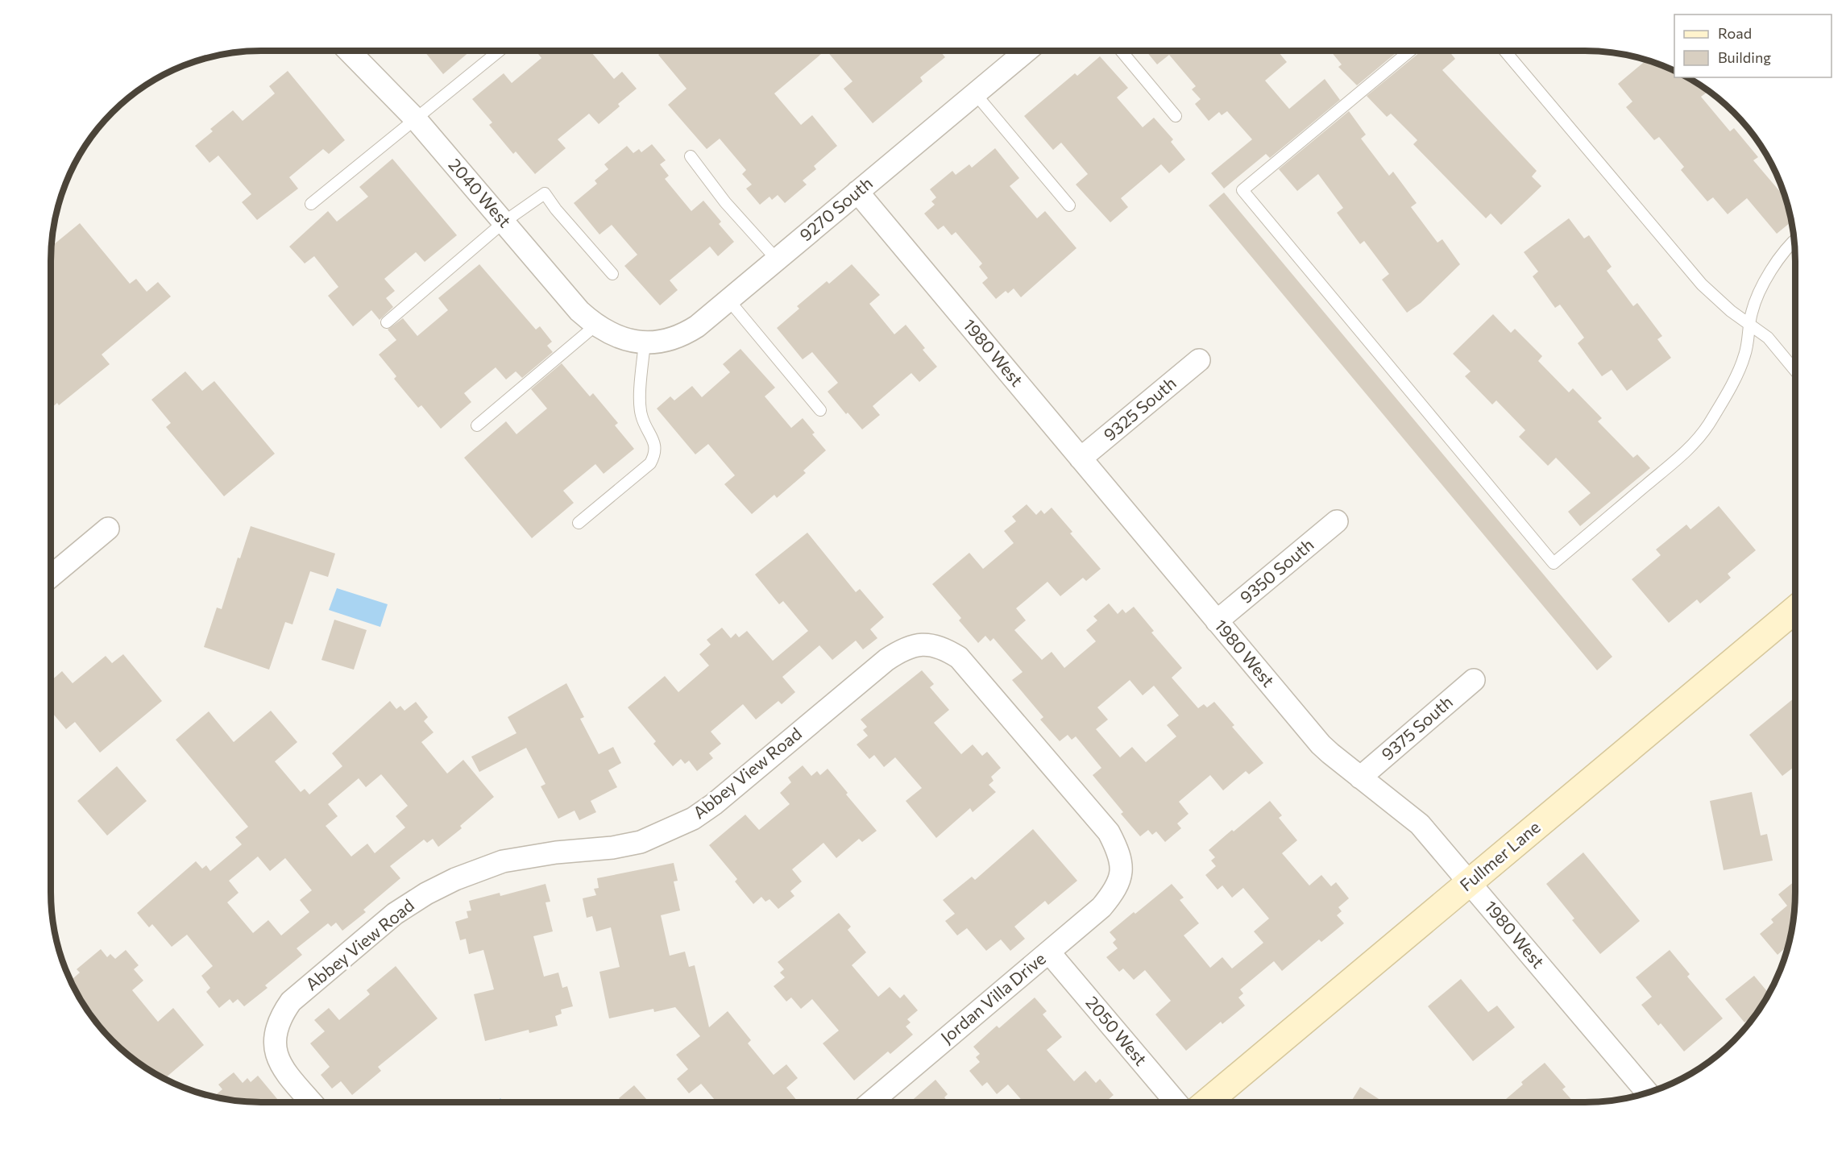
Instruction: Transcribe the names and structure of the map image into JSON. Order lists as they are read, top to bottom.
{
  "streets": {
    "street": [
      "2040 West",
      "9270 South",
      "1980 West",
      "9325 South",
      "9350 South",
      "9375 South",
      "Abbey View Road",
      "Fullmer Lane",
      "Jordan Villa Drive",
      "2050 West"
    ]
  },
  "crossings": [
    ["2040 West", "9270 South"],
    ["9270 South", "1980 West"],
    ["1980 West", "9325 South"],
    ["1980 West", "9350 South"],
    ["1980 West", "9375 South"],
    ["1980 West", "Fullmer Lane"],
    ["Abbey View Road", "Jordan Villa Drive"],
    ["Jordan Villa Drive", "2050 West"]
  ],
  "legend": ["Road", "Building"]
}
